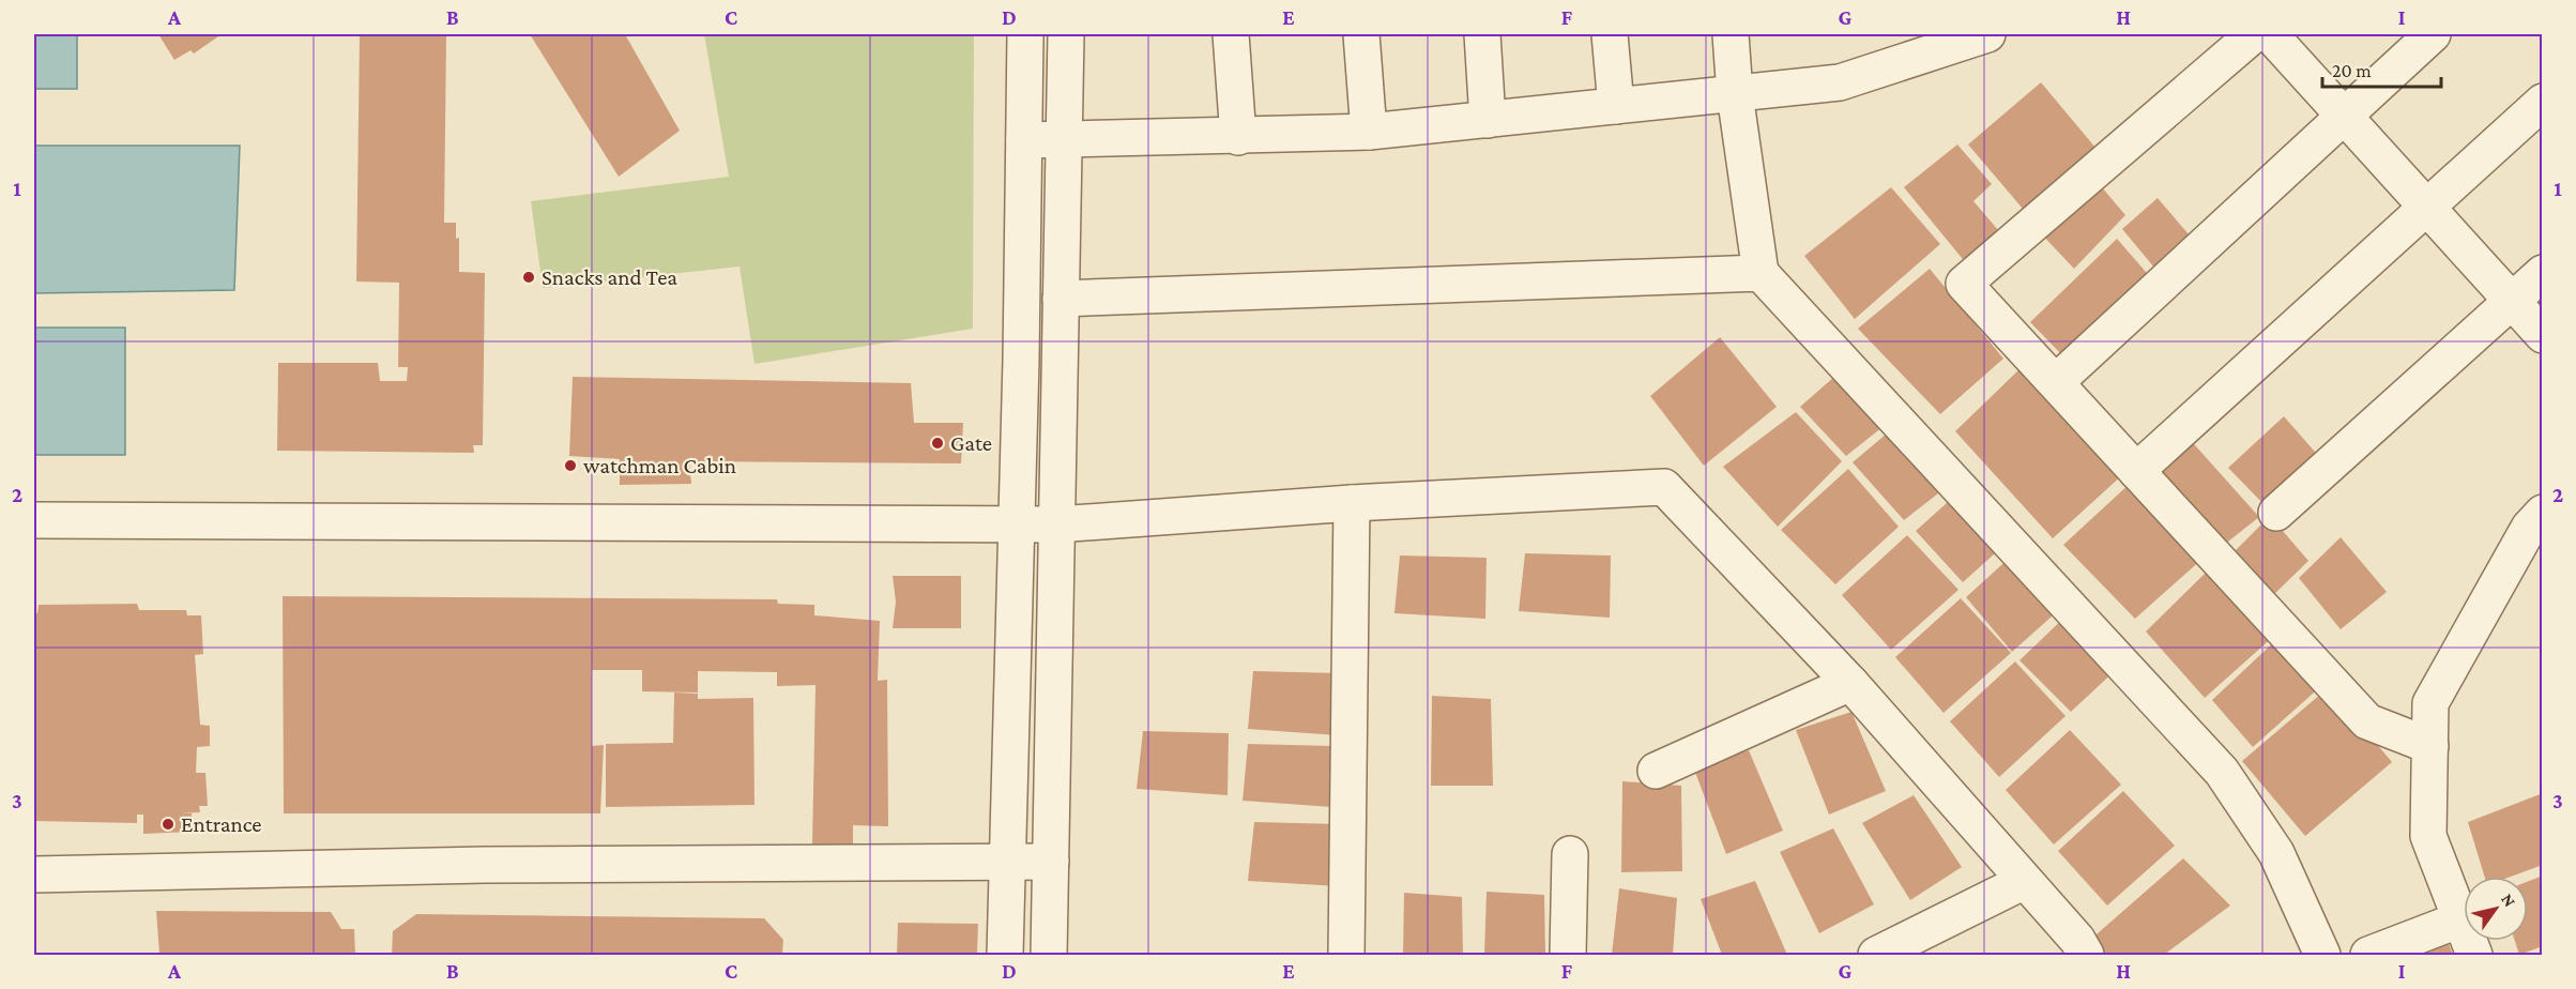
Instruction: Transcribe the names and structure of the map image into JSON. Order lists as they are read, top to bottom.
{
  "places": [
    "Snacks and Tea",
    "Gate",
    "watchman Cabin",
    "Entrance"
  ],
  "scale_bar": "20 m",
  "north": "top right",
  "grid": {
    "columns": [
      "A",
      "B",
      "C",
      "D",
      "E",
      "F",
      "G",
      "H",
      "I"
    ],
    "rows": ["1", "2", "3"]
  }
}
